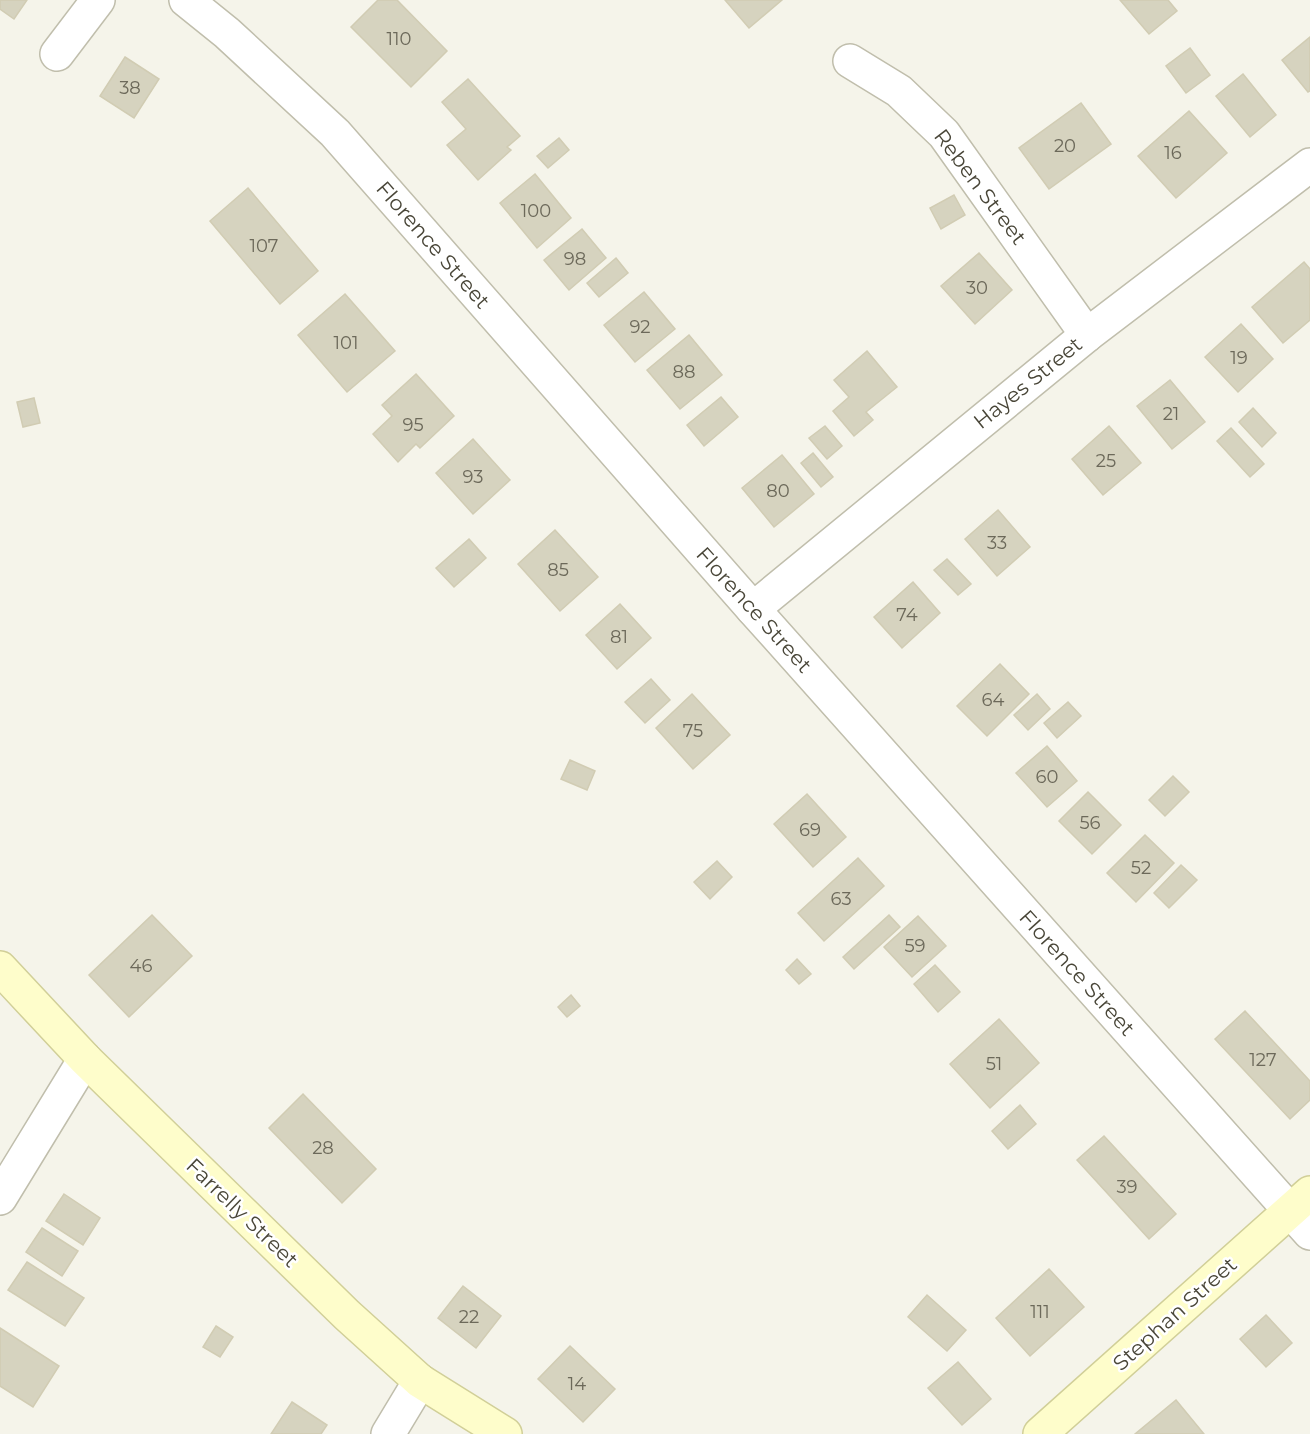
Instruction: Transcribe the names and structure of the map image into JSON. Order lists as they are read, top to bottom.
{
  "streets": {
    "street": [
      "Reben Street",
      "Florence Street",
      "Hayes Street",
      "Farrelly Street",
      "Stephan Street"
    ]
  },
  "crossings": [
    ["Reben Street", "Hayes Street"],
    ["Florence Street", "Hayes Street"],
    ["Florence Street", "Stephan Street"]
  ],
  "house_numbers": [
    "110",
    "38",
    "20",
    "16",
    "100",
    "107",
    "98",
    "30",
    "92",
    "101",
    "19",
    "88",
    "21",
    "95",
    "25",
    "93",
    "80",
    "33",
    "85",
    "74",
    "81",
    "64",
    "75",
    "60",
    "56",
    "69",
    "52",
    "63",
    "59",
    "46",
    "127",
    "51",
    "28",
    "39",
    "111",
    "22",
    "14"
  ]
}
